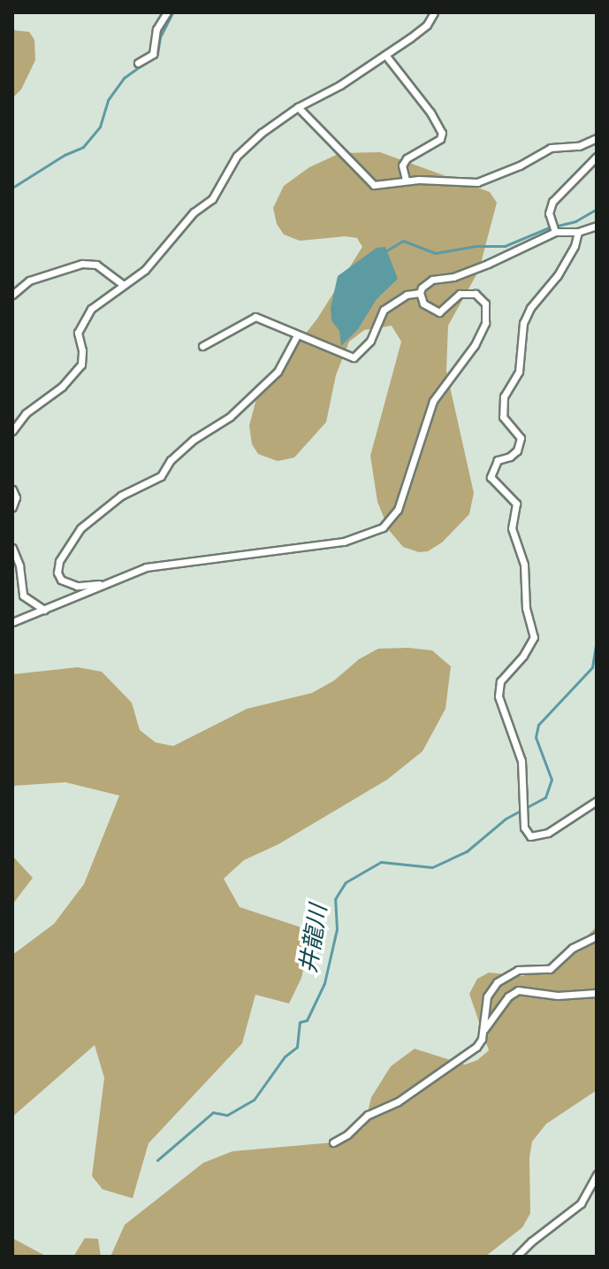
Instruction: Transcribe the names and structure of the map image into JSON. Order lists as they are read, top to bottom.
{
  "water": ["井龍川"]
}
